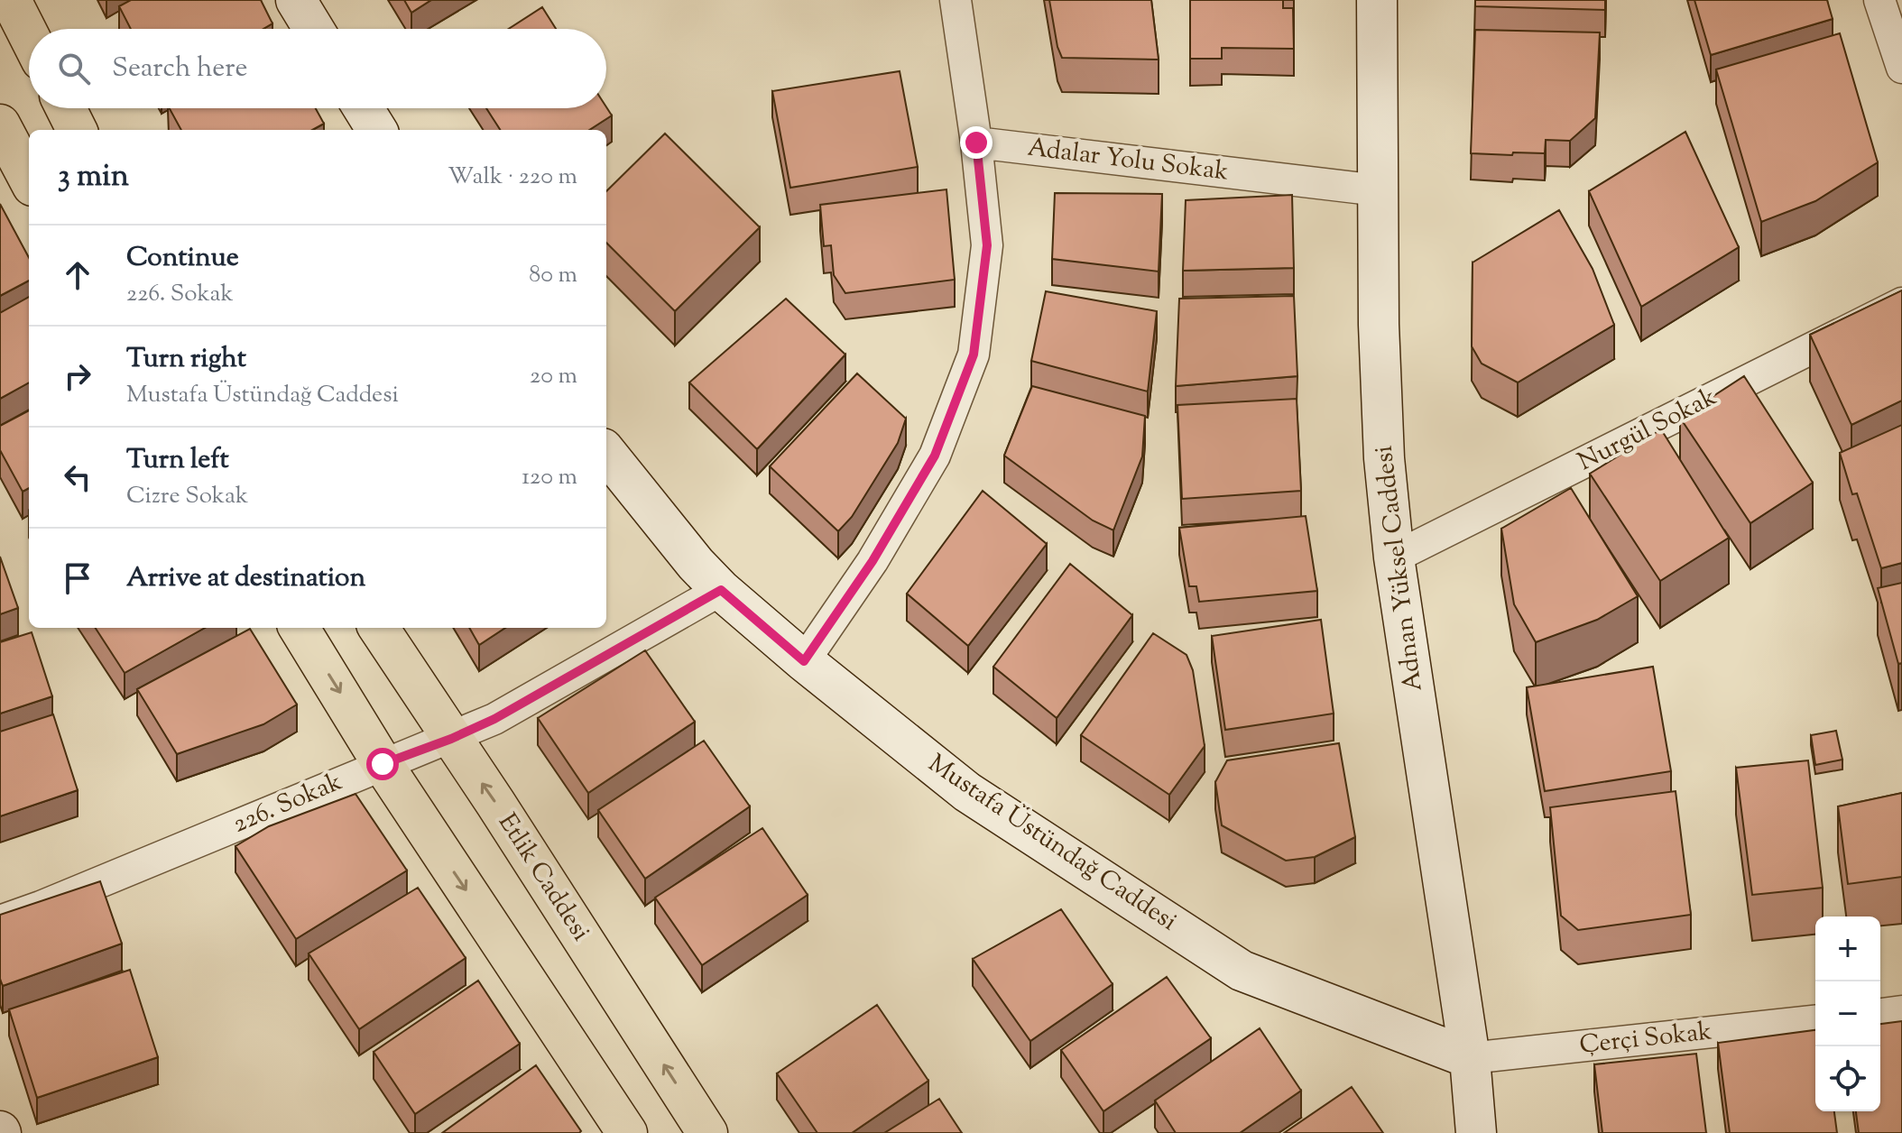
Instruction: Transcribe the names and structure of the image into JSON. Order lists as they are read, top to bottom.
{
  "streets": {
    "main road": ["Etlik Caddesi"],
    "street": [
      "Adalar Yolu Sokak",
      "Nurgül Sokak",
      "Adnan Yüksel Caddesi",
      "226. Sokak",
      "Mustafa Üstündağ Caddesi",
      "Çerçi Sokak"
    ]
  },
  "crossings": [
    ["Adalar Yolu Sokak", "Adnan Yüksel Caddesi"],
    ["Nurgül Sokak", "Adnan Yüksel Caddesi"],
    ["Adnan Yüksel Caddesi", "Mustafa Üstündağ Caddesi"],
    ["Adnan Yüksel Caddesi", "Çerçi Sokak"],
    ["226. Sokak", "Mustafa Üstündağ Caddesi"],
    ["226. Sokak", "Etlik Caddesi"],
    ["Mustafa Üstündağ Caddesi", "Çerçi Sokak"]
  ],
  "page": {
    "search": "Search here",
    "heading": ["3 min", "Walk · 220 m"],
    "list": [
      ["Continue", "226. Sokak", "80 m"],
      ["Turn right", "Mustafa Üstündağ Caddesi", "20 m"],
      ["Turn left", "Cizre Sokak", "120 m"],
      "Arrive at destination"
    ],
    "map_buttons": ["+", "−"]
  }
}
